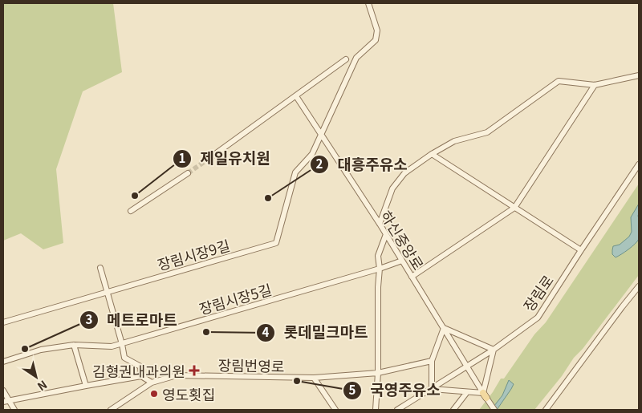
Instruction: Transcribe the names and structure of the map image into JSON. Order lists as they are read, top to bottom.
{
  "streets": {
    "street": [
      "하신중앙로",
      "장림시장9길",
      "장림로",
      "장림시장5길",
      "장림번영로"
    ]
  },
  "crossings": [
    ["하신중앙로", "장림시장9길"],
    ["하신중앙로", "장림로"],
    ["하신중앙로", "장림시장5길"]
  ],
  "places": {
    "other": [
      "제일유치원",
      "대흥주유소",
      "롯데밀크마트",
      "메트로마트",
      "국영주유소",
      "영도횟집"
    ],
    "health": ["김형권내과의원"]
  },
  "north": "bottom right"
}
